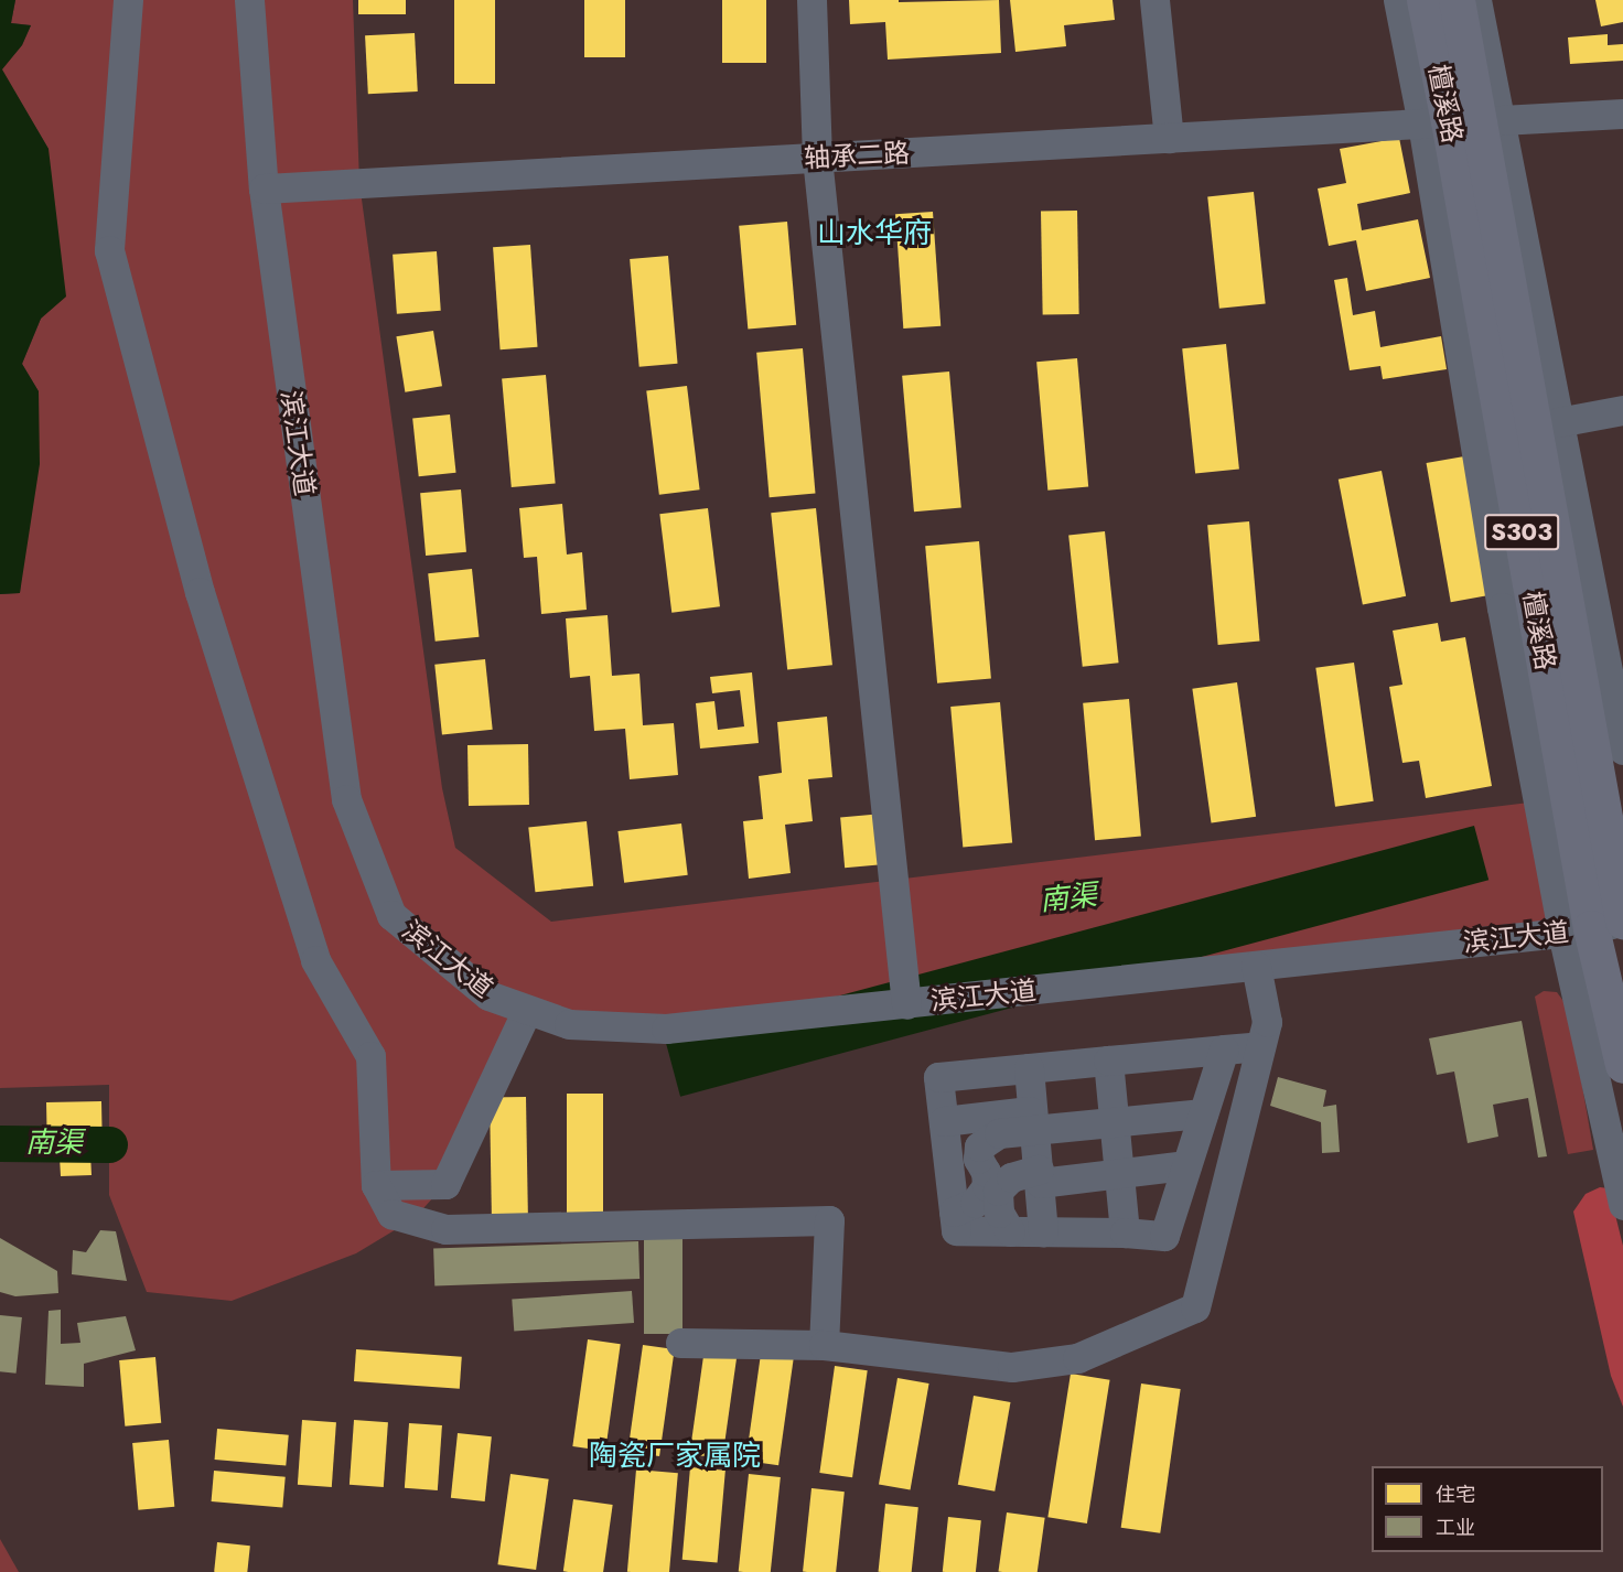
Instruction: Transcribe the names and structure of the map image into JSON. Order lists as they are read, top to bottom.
{
  "streets": {
    "main road": ["檀溪路", "S303"],
    "street": ["轴承二路", "滨江大道"]
  },
  "crossings": [
    ["檀溪路", "轴承二路"],
    ["檀溪路", "滨江大道"],
    ["轴承二路", "滨江大道"]
  ],
  "districts": ["山水华府", "陶瓷厂家属院"],
  "water": ["南渠"],
  "legend": ["住宅", "工业"]
}
